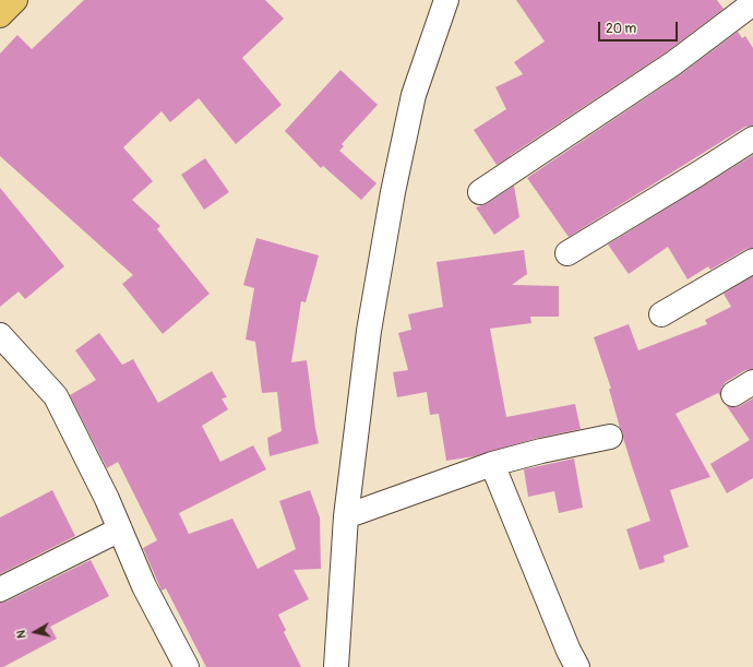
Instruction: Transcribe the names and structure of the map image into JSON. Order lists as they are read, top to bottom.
{
  "scale_bar": "20 m",
  "north": "left"
}
